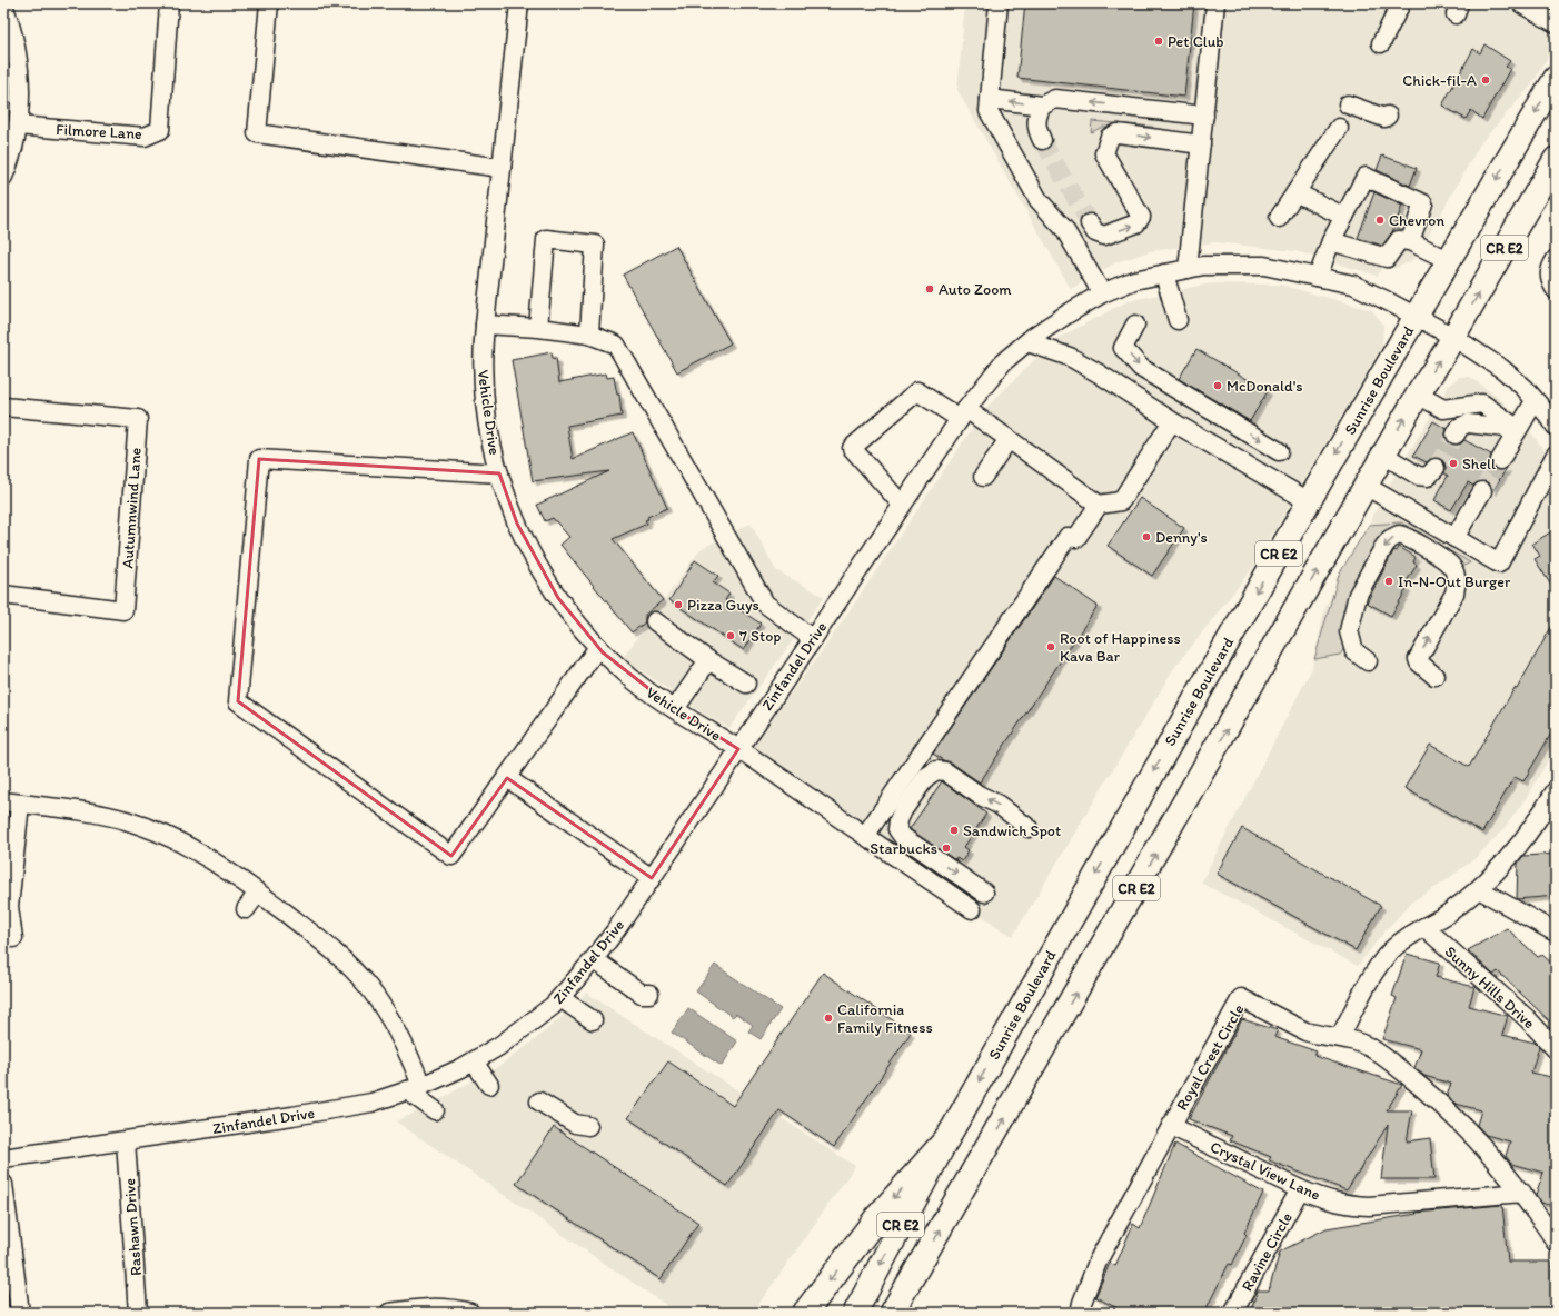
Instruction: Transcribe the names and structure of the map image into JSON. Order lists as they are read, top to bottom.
{
  "streets": {
    "main road": ["CR E2", "Sunrise Boulevard"],
    "street": [
      "Filmore Lane",
      "Vehicle Drive",
      "Autumnwind Lane",
      "Zinfandel Drive",
      "Sunny Hills Drive",
      "Royal Crest Circle",
      "Crystal View Lane",
      "Rashawn Drive",
      "Ravine Circle"
    ]
  },
  "crossings": [
    ["CR E2", "Zinfandel Drive"],
    ["Sunrise Boulevard", "Zinfandel Drive"],
    ["Vehicle Drive", "Zinfandel Drive"],
    ["Zinfandel Drive", "Rashawn Drive"],
    ["Royal Crest Circle", "Crystal View Lane"],
    ["Crystal View Lane", "Ravine Circle"]
  ],
  "places": [
    "Pet Club",
    "Chick-fil-A",
    "Chevron",
    "Auto Zoom",
    "McDonald's",
    "Shell",
    "Denny's",
    "In-N-Out Burger",
    "Pizza Guys",
    "7 Stop",
    "Root of Happiness Kava Bar",
    "Sandwich Spot",
    "Starbucks",
    "California Family Fitness"
  ]
}
